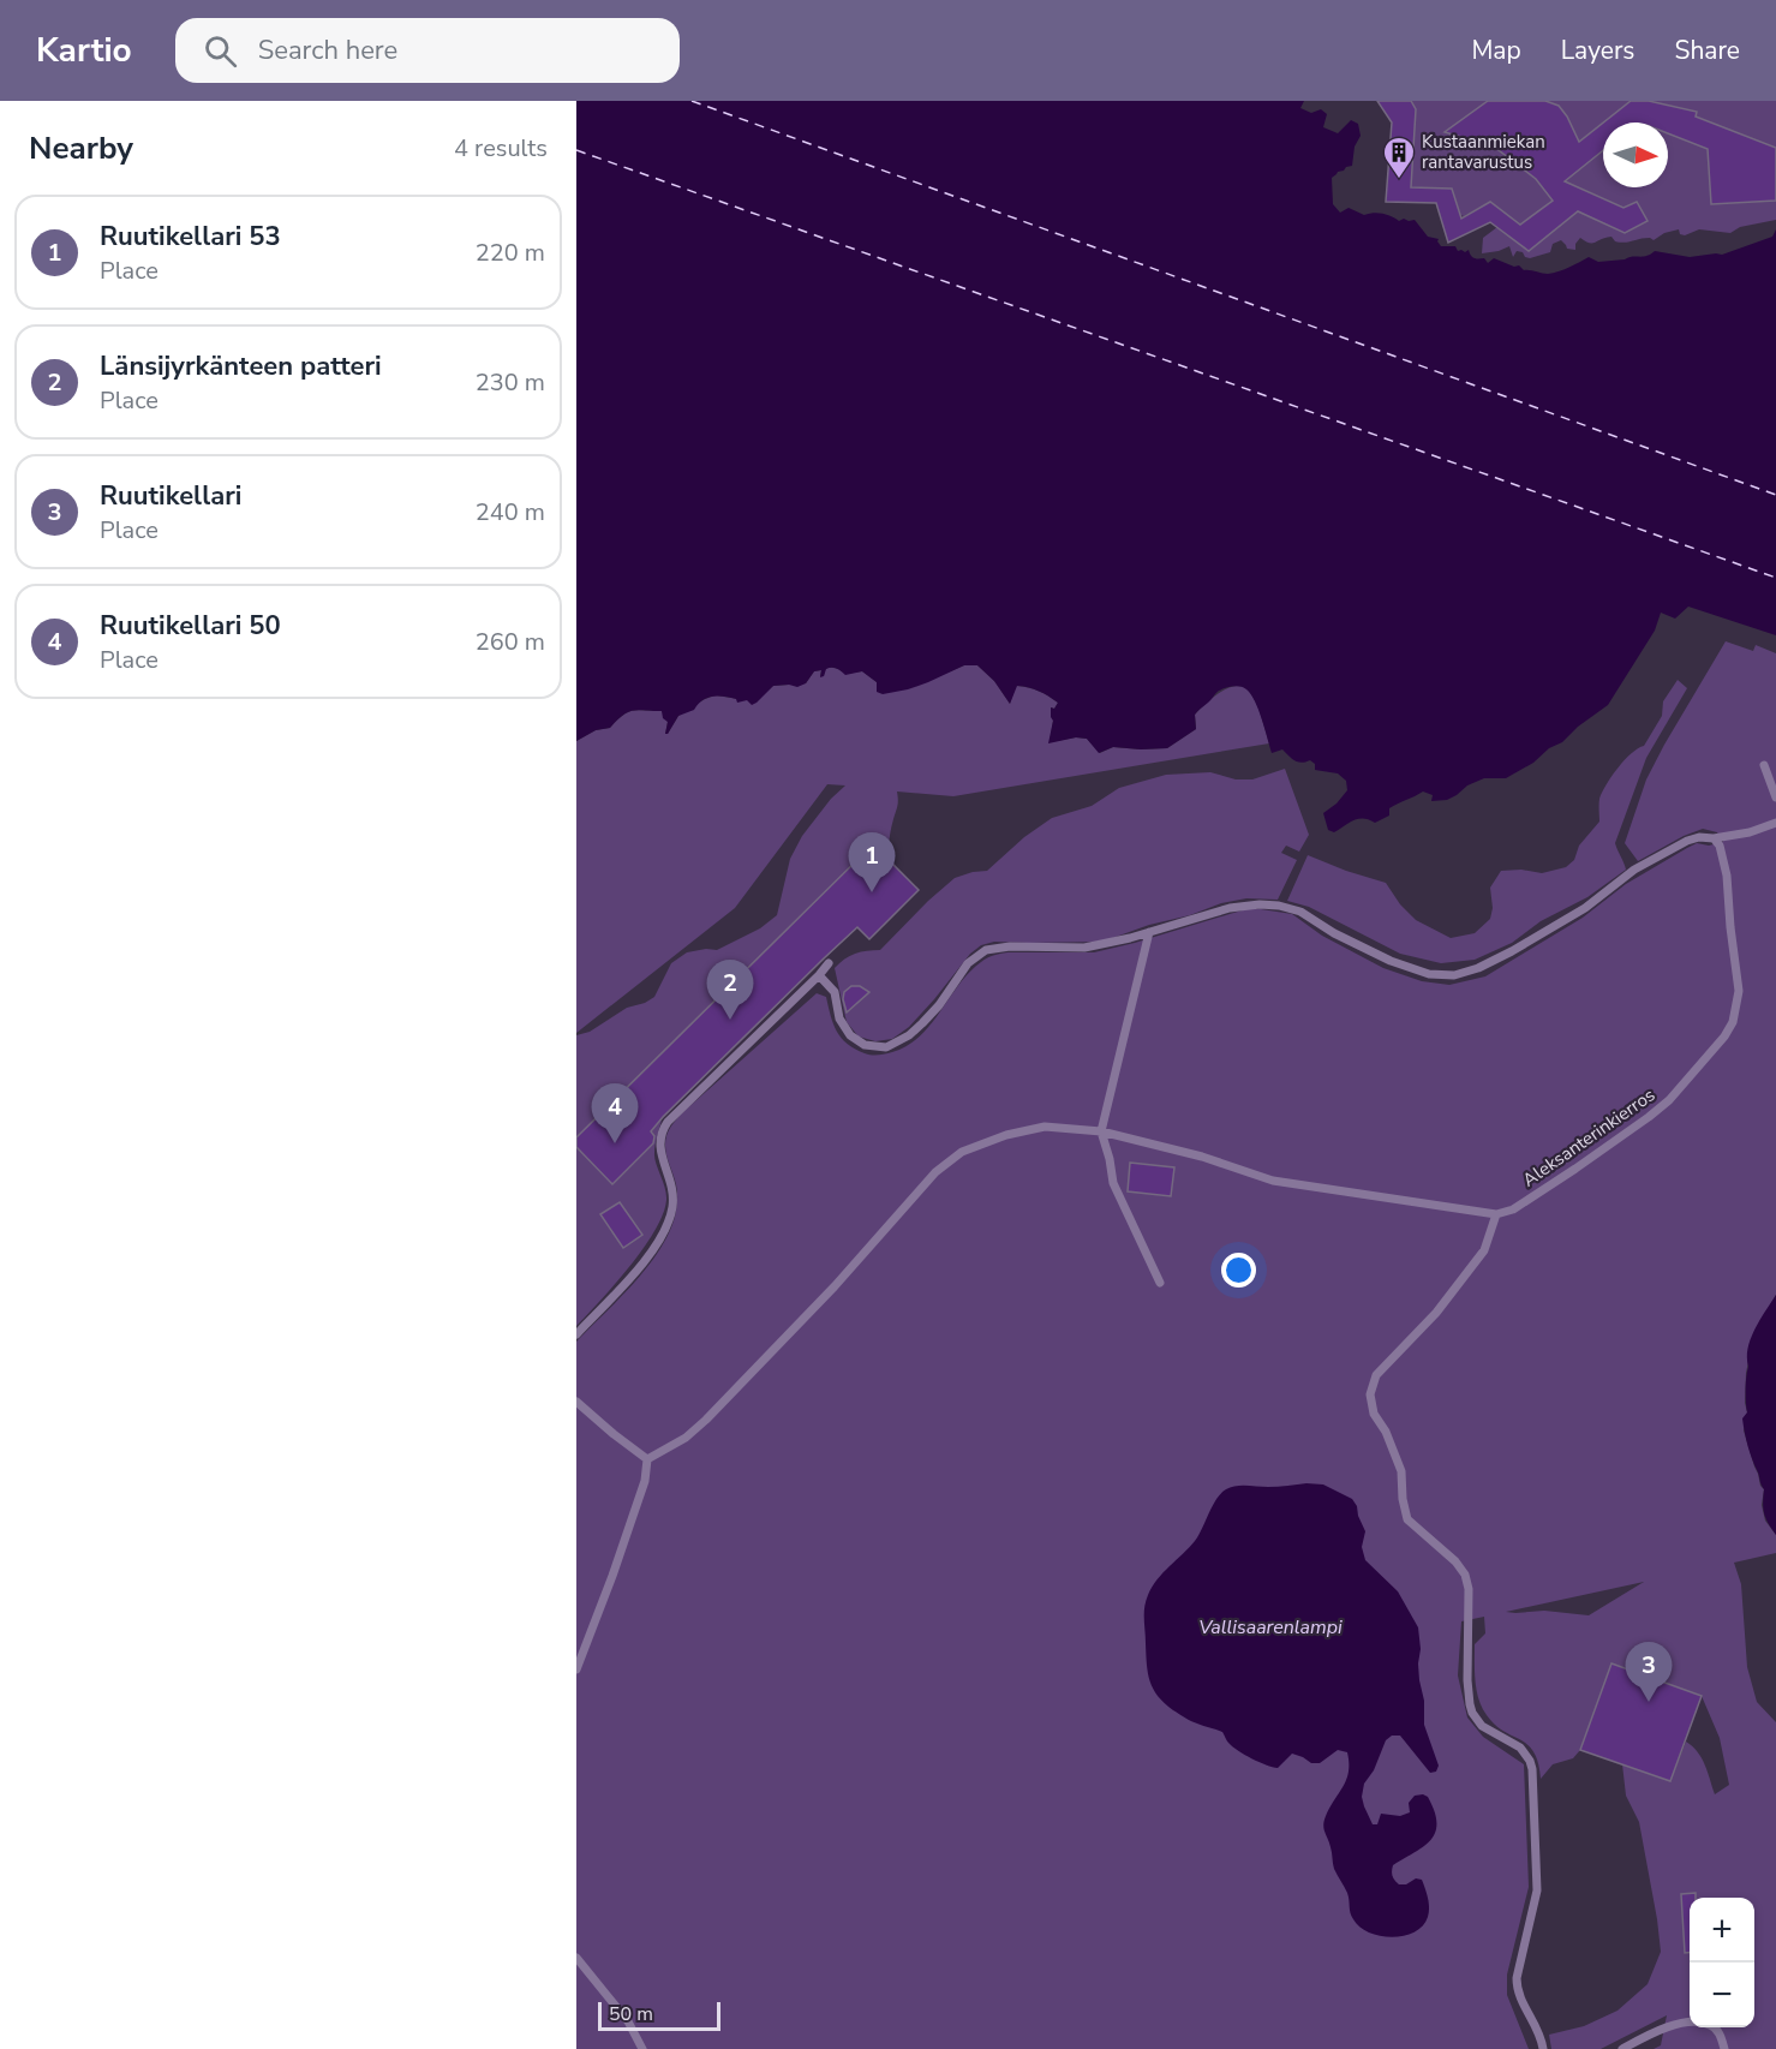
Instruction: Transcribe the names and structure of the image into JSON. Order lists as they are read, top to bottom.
{
  "streets": {
    "lane": ["Aleksanterinkierros"]
  },
  "water": ["Vallisaarenlampi"],
  "places": {
    "building": ["Kustaanmiekan rantavarustus"]
  },
  "scale_bar": "50 m",
  "north": "right",
  "page": {
    "header": "Kartio",
    "search": "Search here",
    "nav": ["Map", "Layers", "Share"],
    "heading": ["Nearby", "4 results"],
    "list": [
      {
        "mark": "1",
        "name": "Ruutikellari 53",
        "note": "Place",
        "value": "220 m"
      },
      {
        "mark": "2",
        "name": "Länsijyrkänteen patteri",
        "note": "Place",
        "value": "230 m"
      },
      {
        "mark": "3",
        "name": "Ruutikellari",
        "note": "Place",
        "value": "240 m"
      },
      {
        "mark": "4",
        "name": "Ruutikellari 50",
        "note": "Place",
        "value": "260 m"
      }
    ],
    "pins": [
      "1",
      "2",
      "4",
      "3"
    ],
    "map_buttons": ["+", "−"],
    "scale": "50 m"
  }
}
